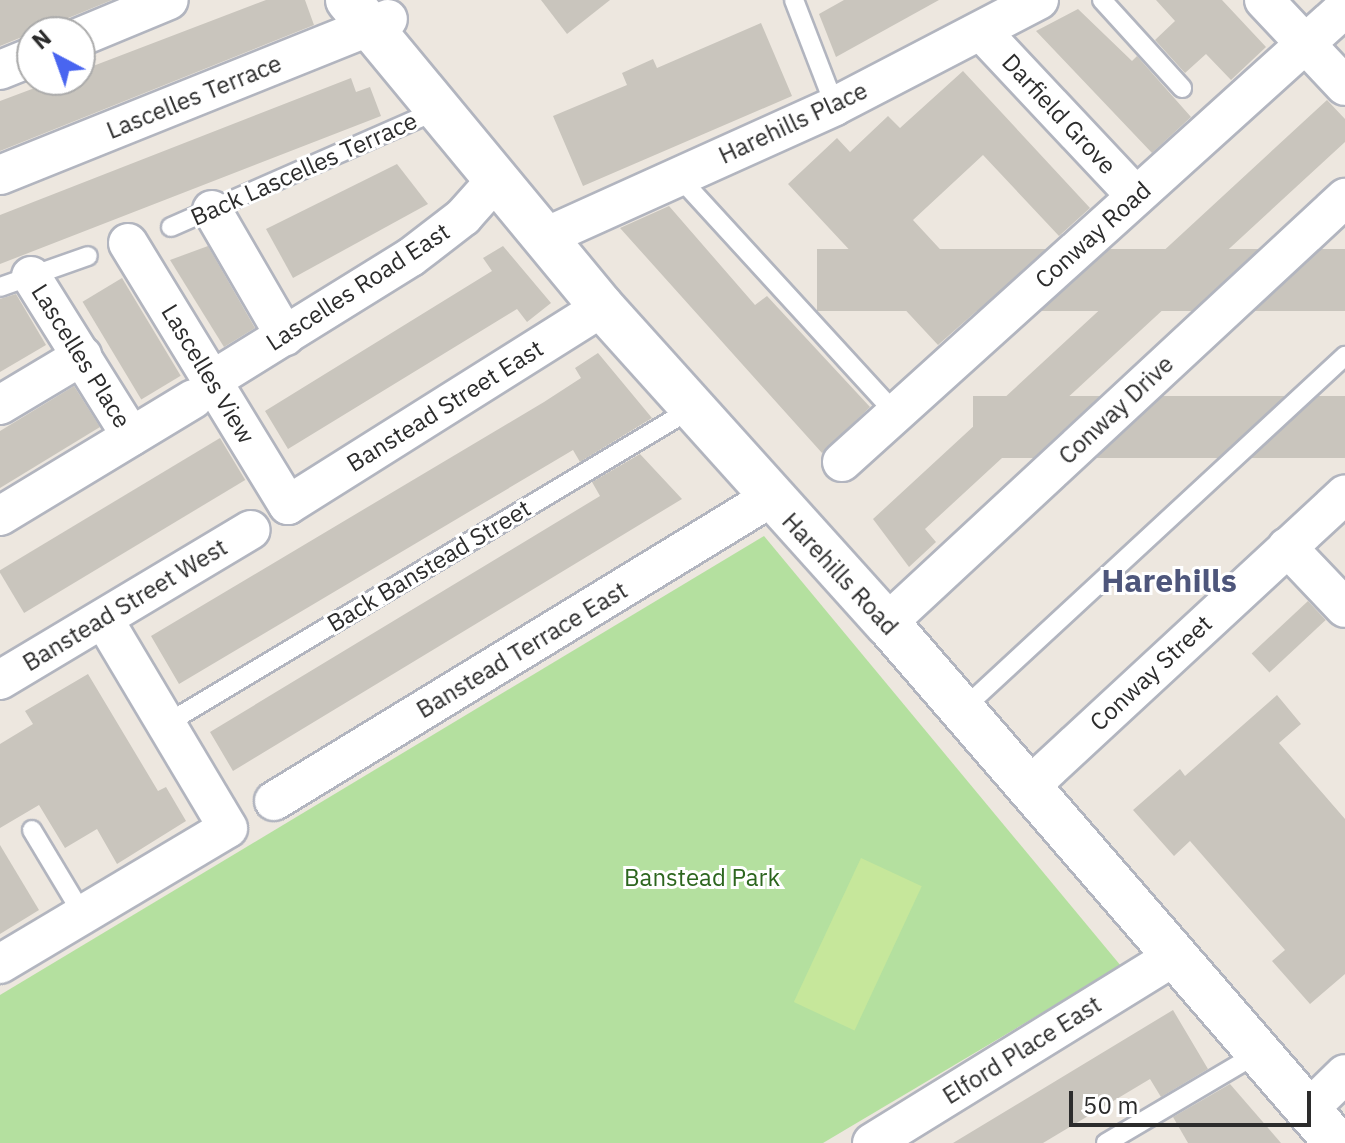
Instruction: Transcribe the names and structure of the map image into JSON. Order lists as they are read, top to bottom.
{
  "streets": {
    "street": [
      "Lascelles Terrace",
      "Darfield Grove",
      "Harehills Place",
      "Conway Road",
      "Lascelles Road East",
      "Lascelles Place",
      "Lascelles View",
      "Banstead Street East",
      "Conway Drive",
      "Harehills Road",
      "Banstead Street West",
      "Banstead Terrace East",
      "Conway Street",
      "Elford Place East"
    ],
    "lane": ["Back Lascelles Terrace", "Back Banstead Street"]
  },
  "crossings": [
    ["Lascelles Terrace", "Harehills Road"],
    ["Darfield Grove", "Harehills Place"],
    ["Darfield Grove", "Conway Road"],
    ["Harehills Place", "Harehills Road"],
    ["Back Lascelles Terrace", "Harehills Road"],
    ["Lascelles Road East", "Lascelles Place"],
    ["Lascelles Road East", "Lascelles View"],
    ["Lascelles Road East", "Harehills Road"],
    ["Lascelles View", "Banstead Street East"],
    ["Banstead Street East", "Harehills Road"],
    ["Conway Drive", "Harehills Road"],
    ["Back Banstead Street", "Harehills Road"],
    ["Harehills Road", "Banstead Terrace East"],
    ["Harehills Road", "Conway Street"],
    ["Harehills Road", "Elford Place East"]
  ],
  "districts": ["Harehills"],
  "parks": ["Banstead Park"],
  "scale_bar": "50 m",
  "north": "top left"
}
